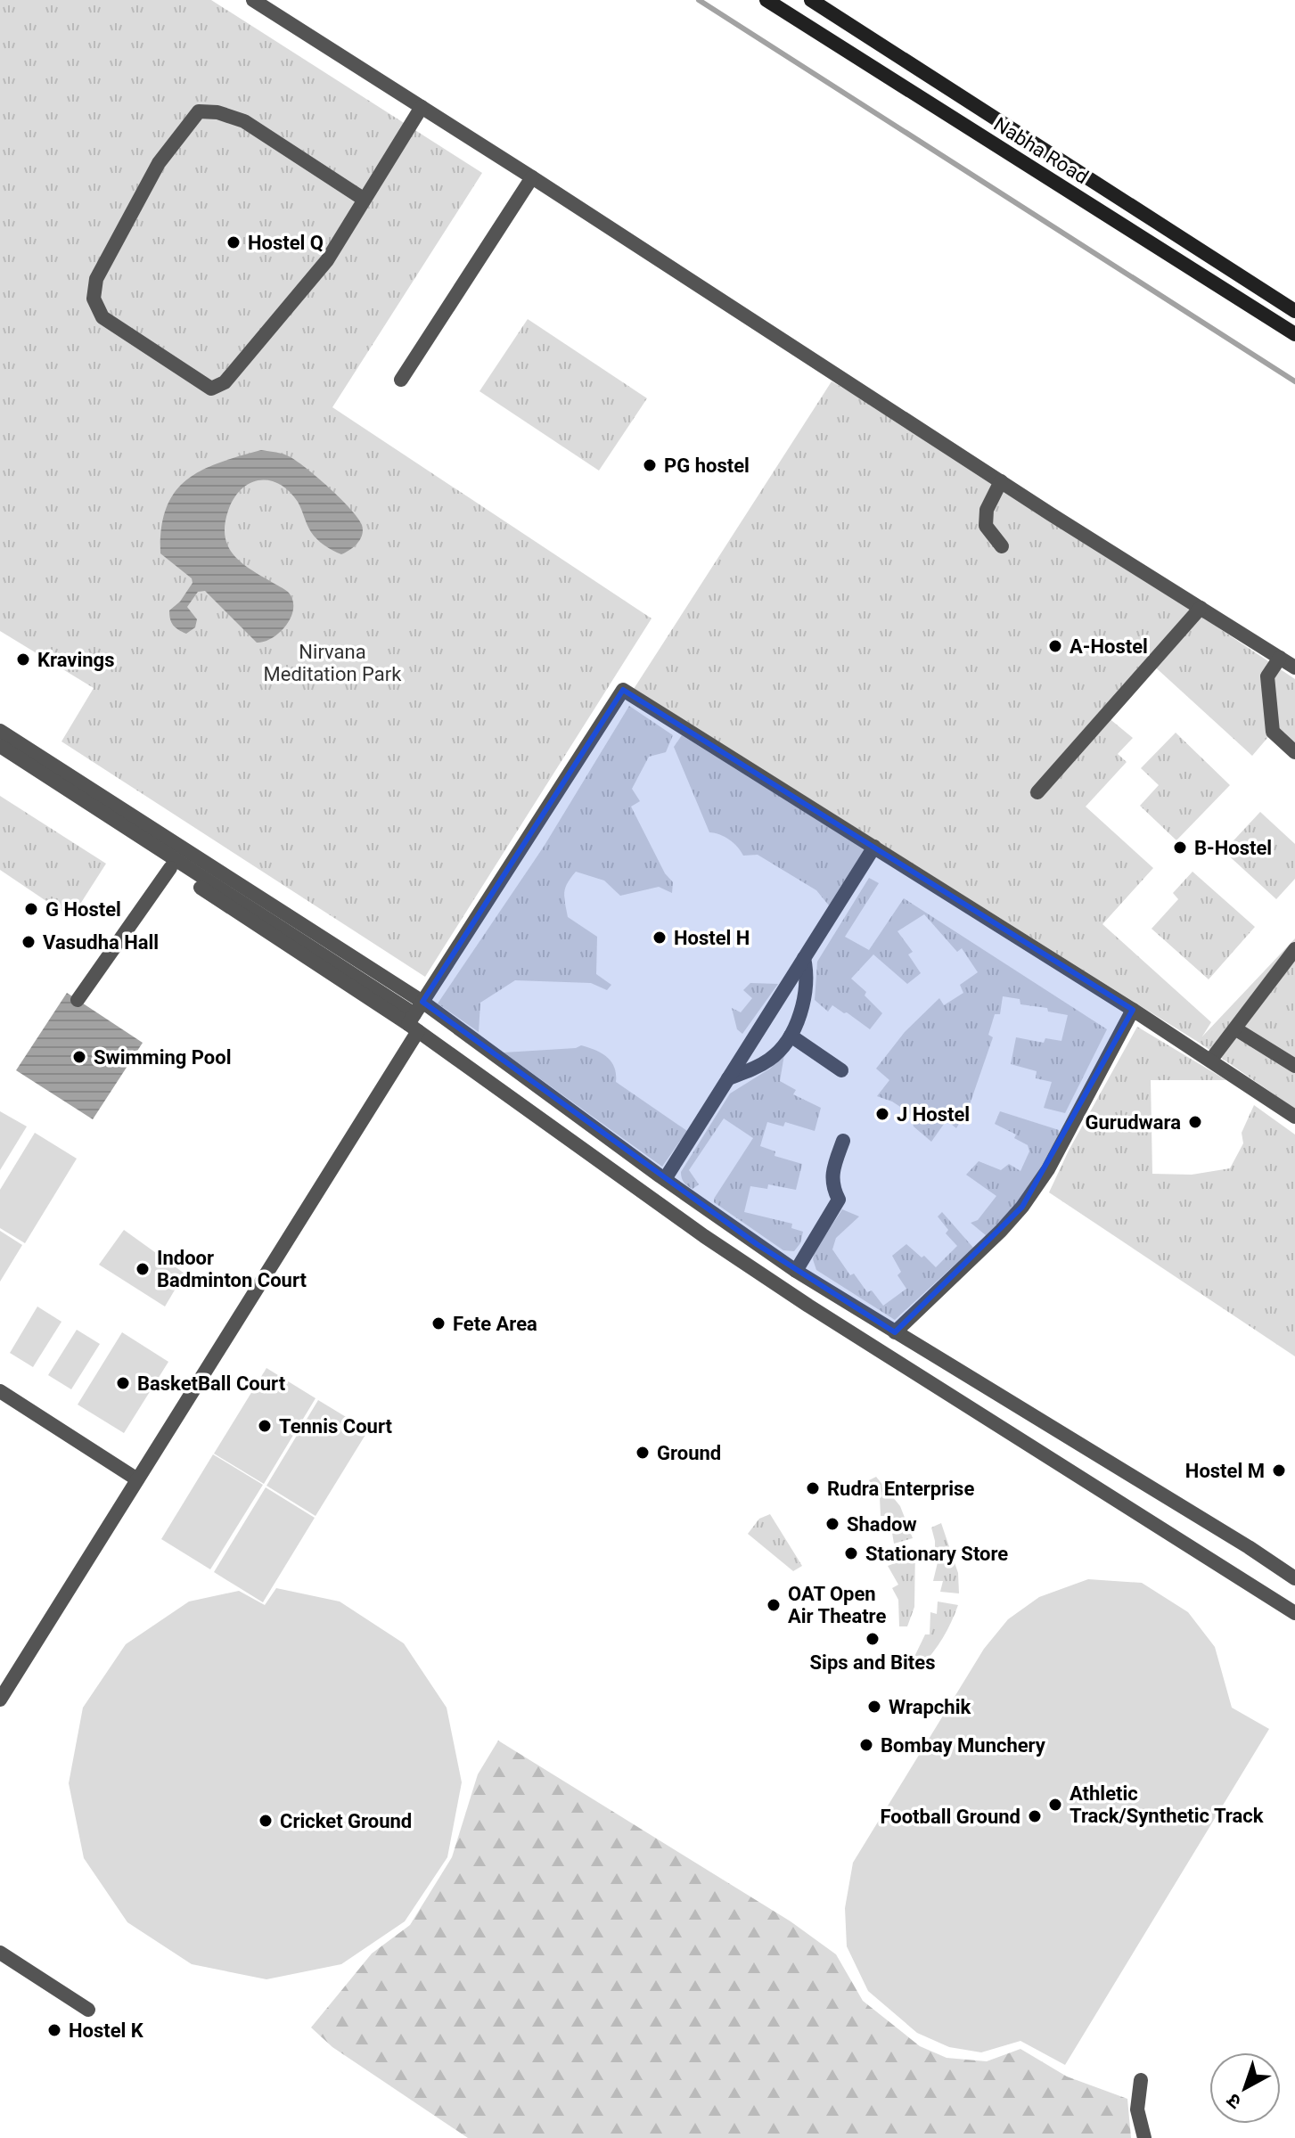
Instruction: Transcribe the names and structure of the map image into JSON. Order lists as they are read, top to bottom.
{
  "streets": {
    "main road": ["Nabha Road"]
  },
  "parks": ["Nirvana Meditation Park"],
  "places": [
    "Hostel Q",
    "PG hostel",
    "A-Hostel",
    "Kravings",
    "B-Hostel",
    "G Hostel",
    "Hostel H",
    "Vasudha Hall",
    "Swimming Pool",
    "J Hostel",
    "Gurudwara",
    "Indoor Badminton Court",
    "Fete Area",
    "BasketBall Court",
    "Tennis Court",
    "Ground",
    "Hostel M",
    "Rudra Enterprise",
    "Shadow",
    "Stationary Store",
    "OAT Open Air Theatre",
    "Sips and Bites",
    "Wrapchik",
    "Bombay Munchery",
    "Athletic Track/Synthetic Track",
    "Football Ground",
    "Cricket Ground",
    "Hostel K"
  ],
  "north": "bottom left"
}
